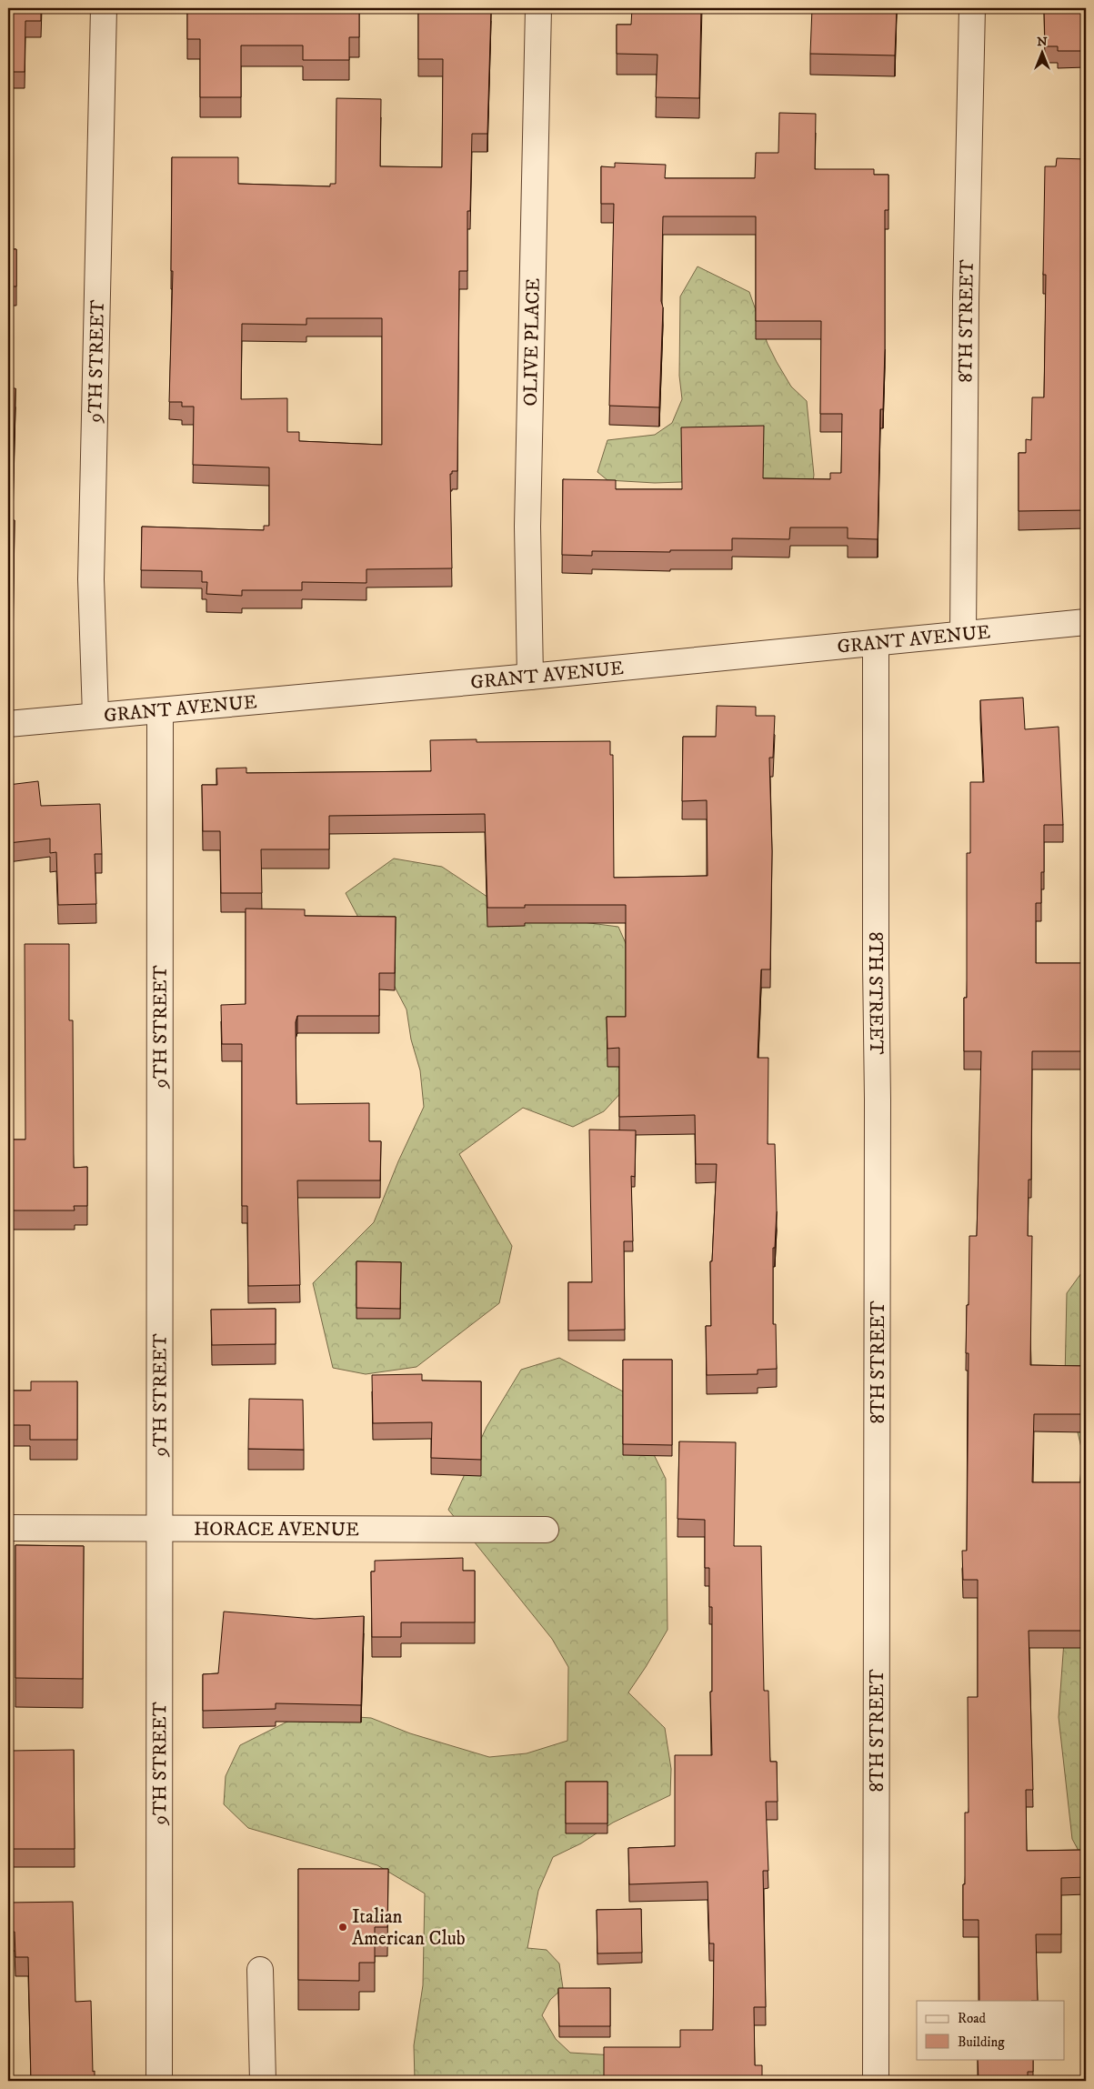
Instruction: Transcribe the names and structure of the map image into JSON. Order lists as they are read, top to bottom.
{
  "streets": {
    "street": [
      "8TH STREET",
      "OLIVE PLACE",
      "9TH STREET",
      "GRANT AVENUE",
      "HORACE AVENUE"
    ]
  },
  "crossings": [
    ["8TH STREET", "GRANT AVENUE"],
    ["OLIVE PLACE", "GRANT AVENUE"],
    ["9TH STREET", "GRANT AVENUE"],
    ["9TH STREET", "HORACE AVENUE"]
  ],
  "places": ["Italian American Club"],
  "legend": ["Road", "Building"],
  "north": "top"
}
